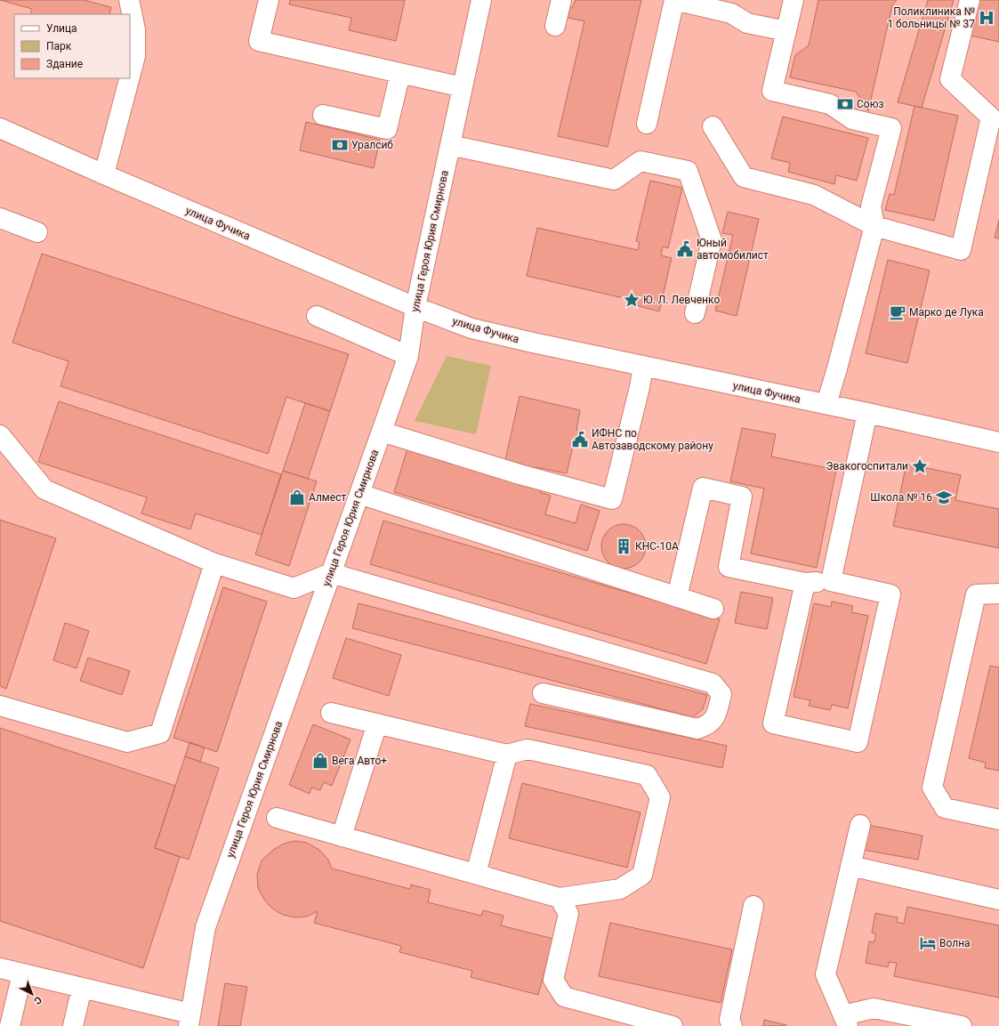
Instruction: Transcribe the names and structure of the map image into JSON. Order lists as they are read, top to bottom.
{
  "streets": {
    "street": ["улица Фучика", "улица Героя Юрия Смирнова"]
  },
  "crossings": [
    ["улица Фучика", "улица Героя Юрия Смирнова"]
  ],
  "places": {
    "hospital": ["Поликлиника № 1 больницы № 37"],
    "bank": ["Союз", "Уралсиб"],
    "public building": ["Юный автомобилист", "ИФНС по Автозаводскому району"],
    "place": ["Ю. Л. Левченко", "Эвакогоспитали"],
    "cafe": ["Марко де Лука"],
    "shop": ["Алмест", "Вега Авто+"],
    "school or university": ["Школа № 16"],
    "building": ["КНС-10А"],
    "hotel": ["Волна"]
  },
  "legend": ["Улица", "Парк", "Здание"],
  "north": "bottom right"
}
